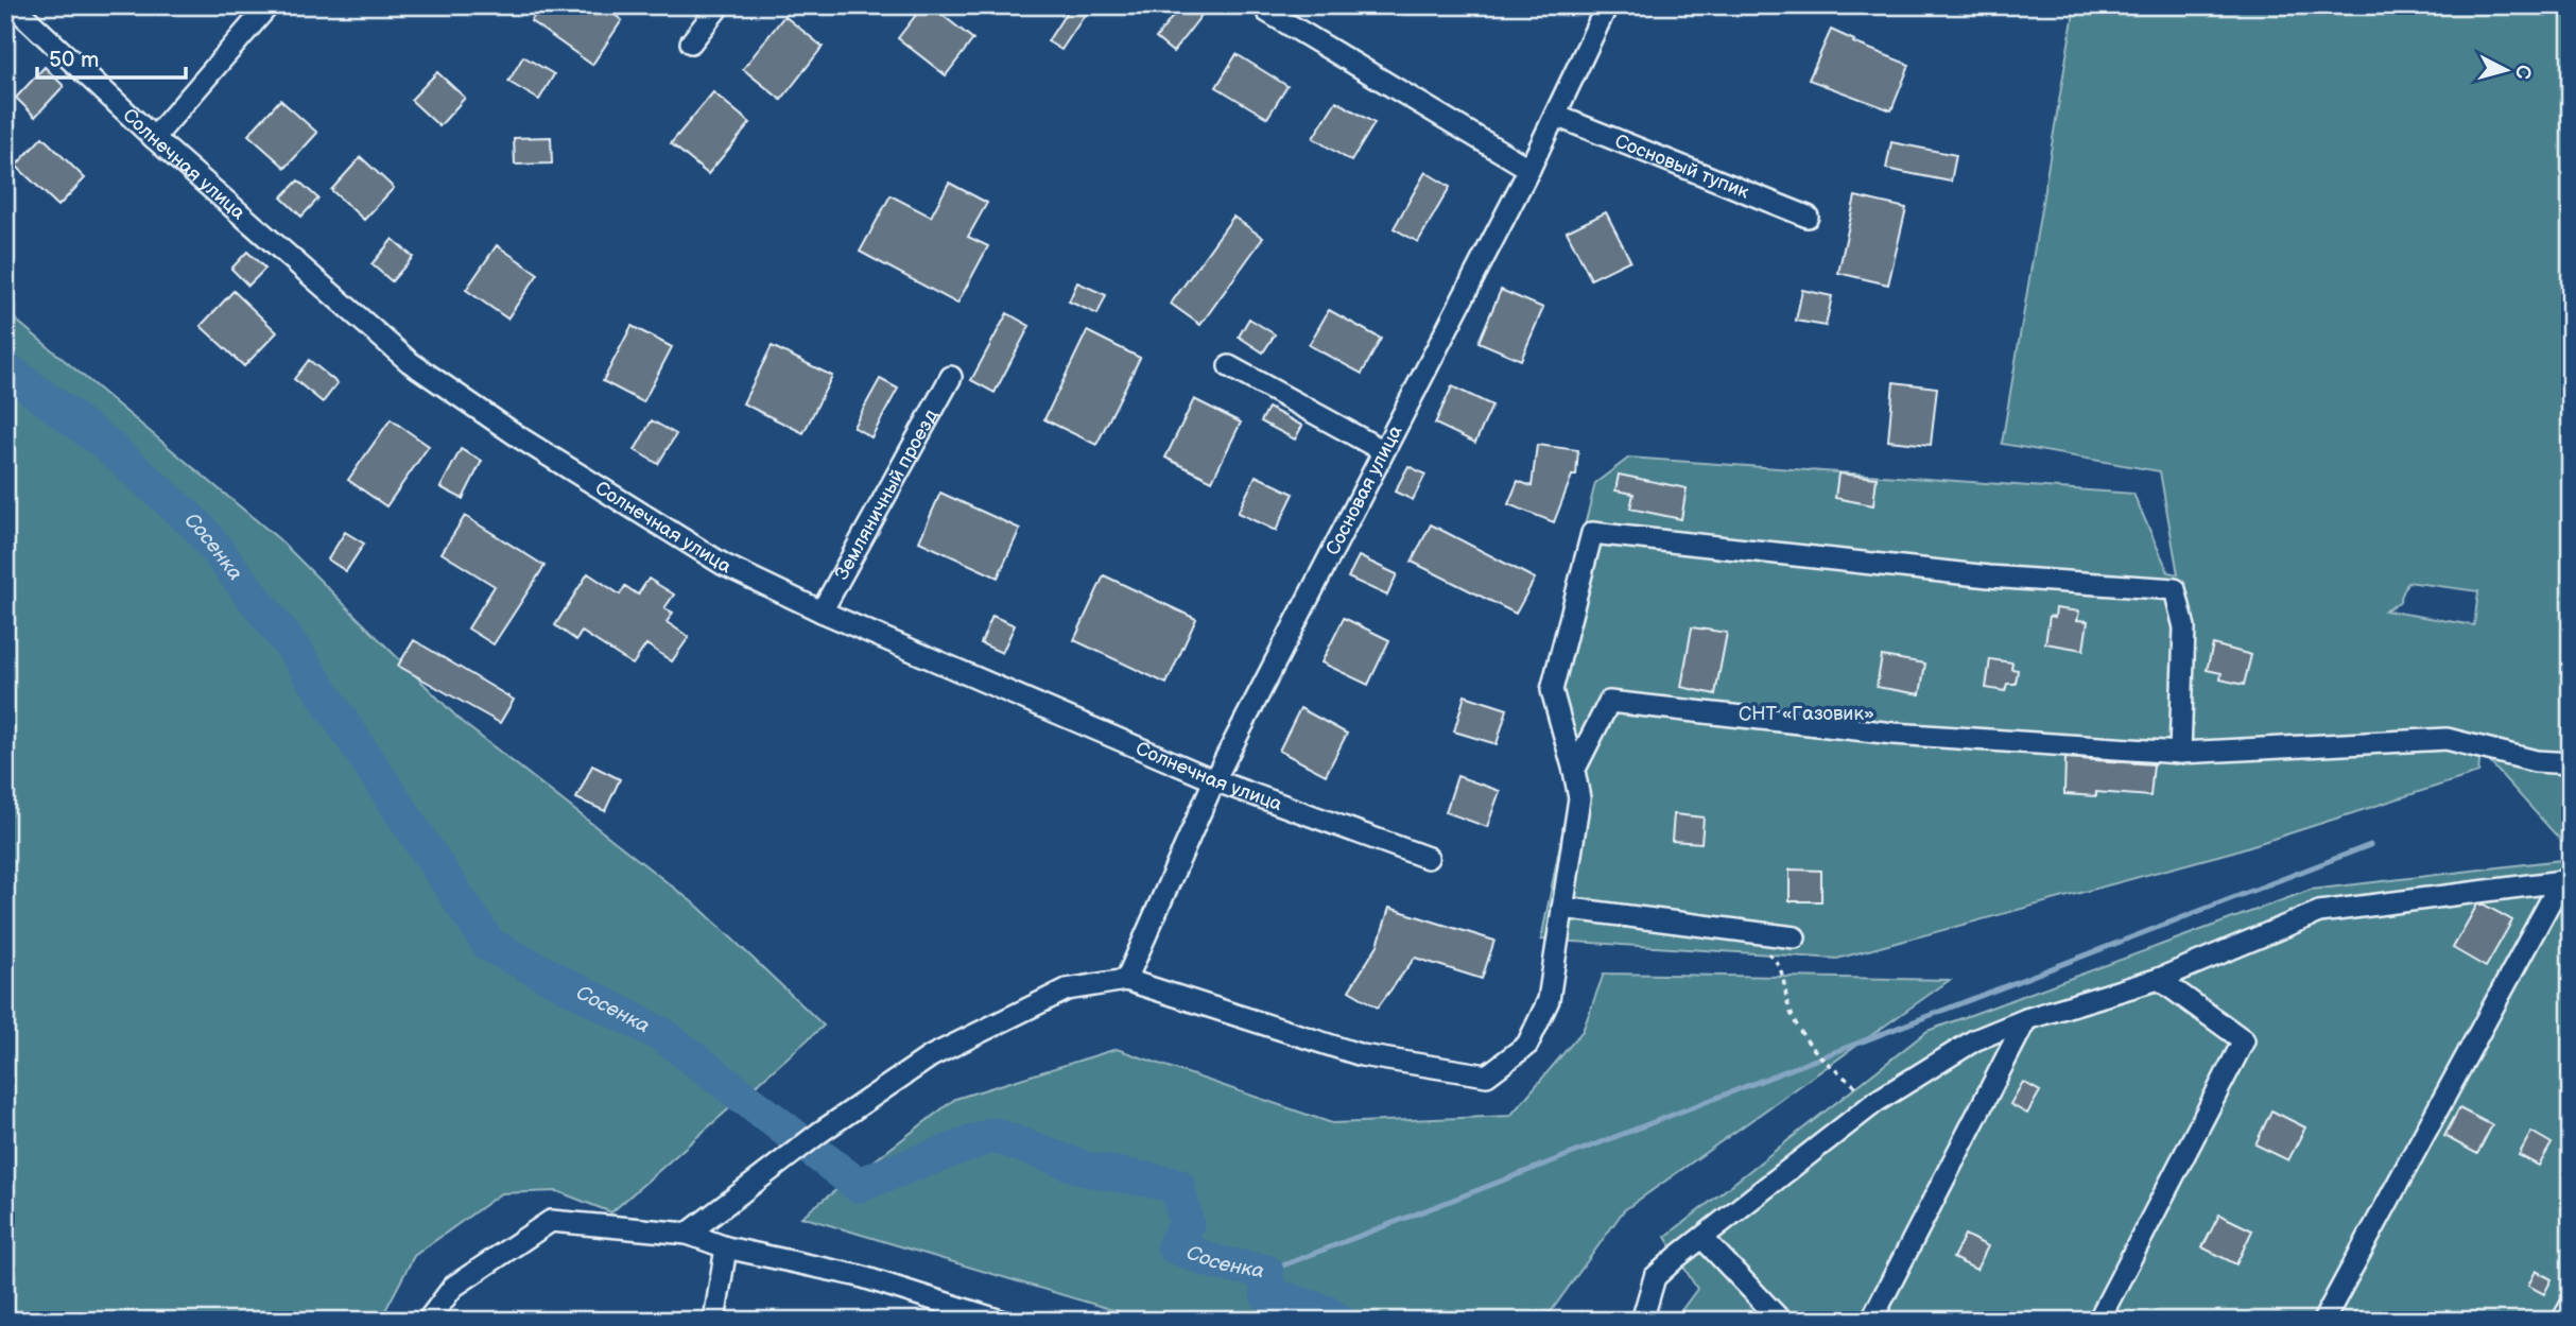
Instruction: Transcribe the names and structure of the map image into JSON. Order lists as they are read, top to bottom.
{
  "streets": {
    "lane": [
      "Солнечная улица",
      "Сосновый тупик",
      "Сосновая улица",
      "Земляничный проезд"
    ]
  },
  "crossings": [
    ["Солнечная улица", "Сосновая улица"],
    ["Солнечная улица", "Земляничный проезд"],
    ["Сосновый тупик", "Сосновая улица"]
  ],
  "water": ["Сосенка"],
  "parks": ["СНТ «Газовик»"],
  "scale_bar": "50 m",
  "north": "right"
}
